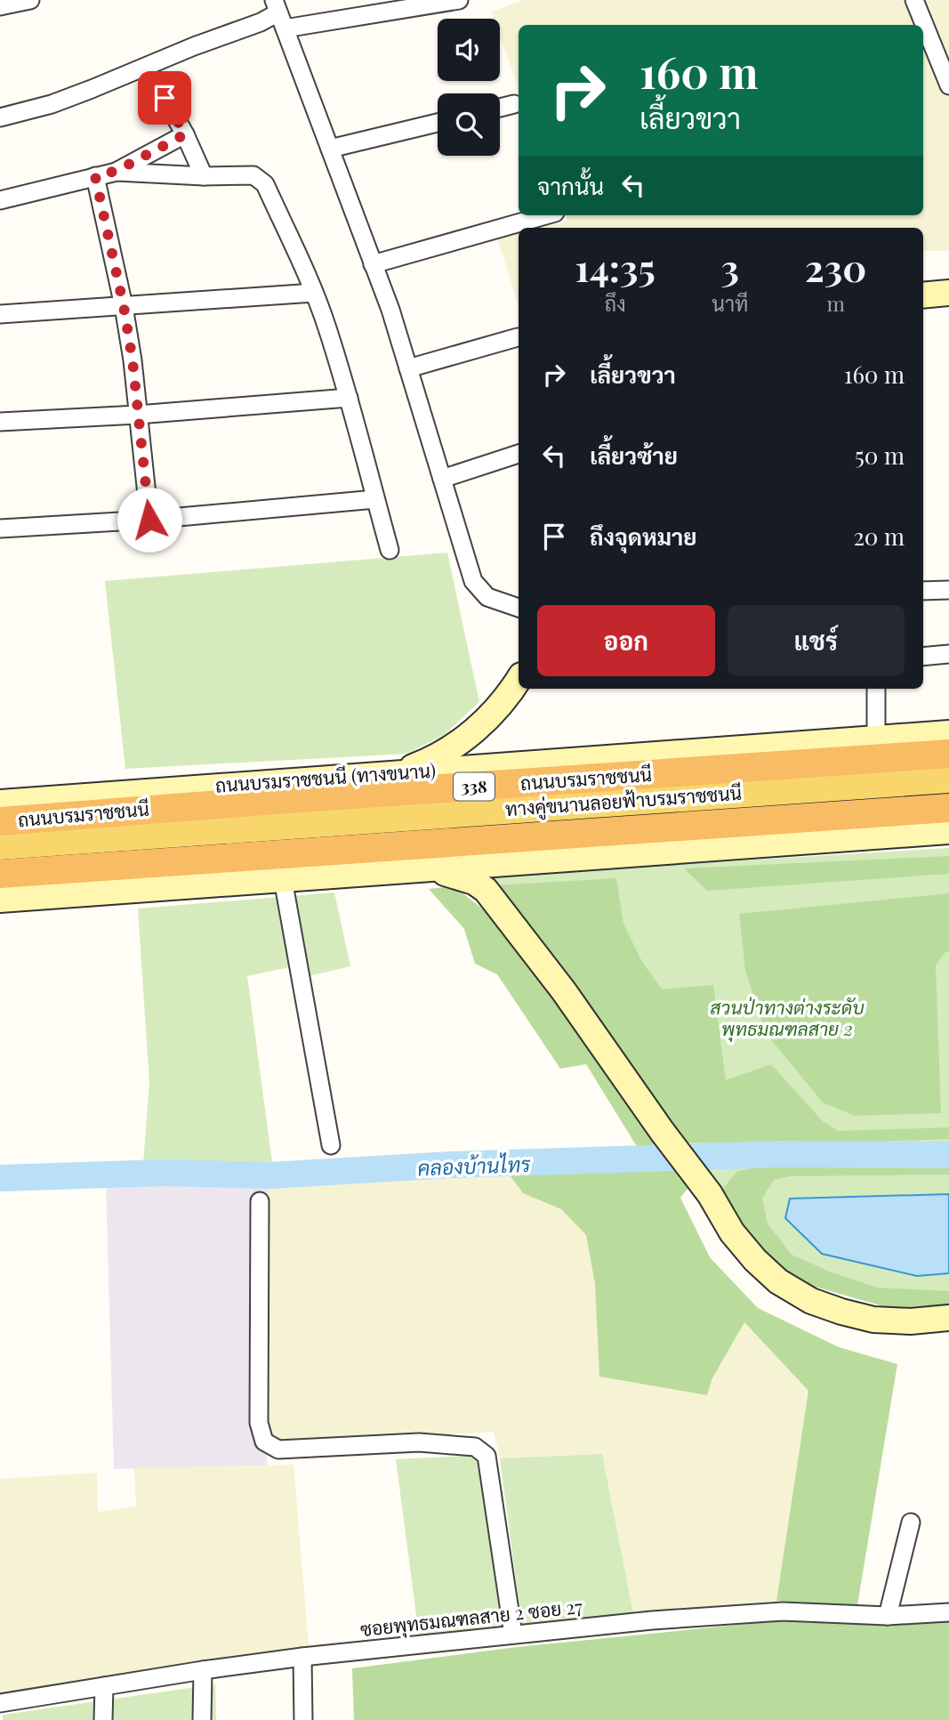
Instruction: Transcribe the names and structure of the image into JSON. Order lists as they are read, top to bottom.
{
  "streets": {
    "highway": ["ถนนบรมราชชนนี", "338"],
    "main road": ["ถนนบรมราชชนนี (ทางขนาน)", "ทางคู่ขนานลอยฟ้าบรมราชชนนี"],
    "street": ["ซอยพุทธมณฑลสาย 2 ซอย 27"]
  },
  "water": ["คลองบ้านไทร"],
  "parks": ["สวนป่าทางต่างระดับ พุทธมณฑลสาย 2"],
  "page": {
    "turn": ["160 m", "เลี้ยวขวา"],
    "then": "จากนั้น",
    "eta": [
      "14:35",
      "ถึง",
      "3",
      "นาที",
      "230",
      "m"
    ],
    "list": [
      {
        "name": "เลี้ยวขวา",
        "value": "160 m"
      },
      {
        "name": "เลี้ยวซ้าย",
        "value": "50 m"
      },
      {
        "name": "ถึงจุดหมาย",
        "value": "20 m"
      }
    ],
    "buttons": ["ออก", "แชร์"]
  }
}
